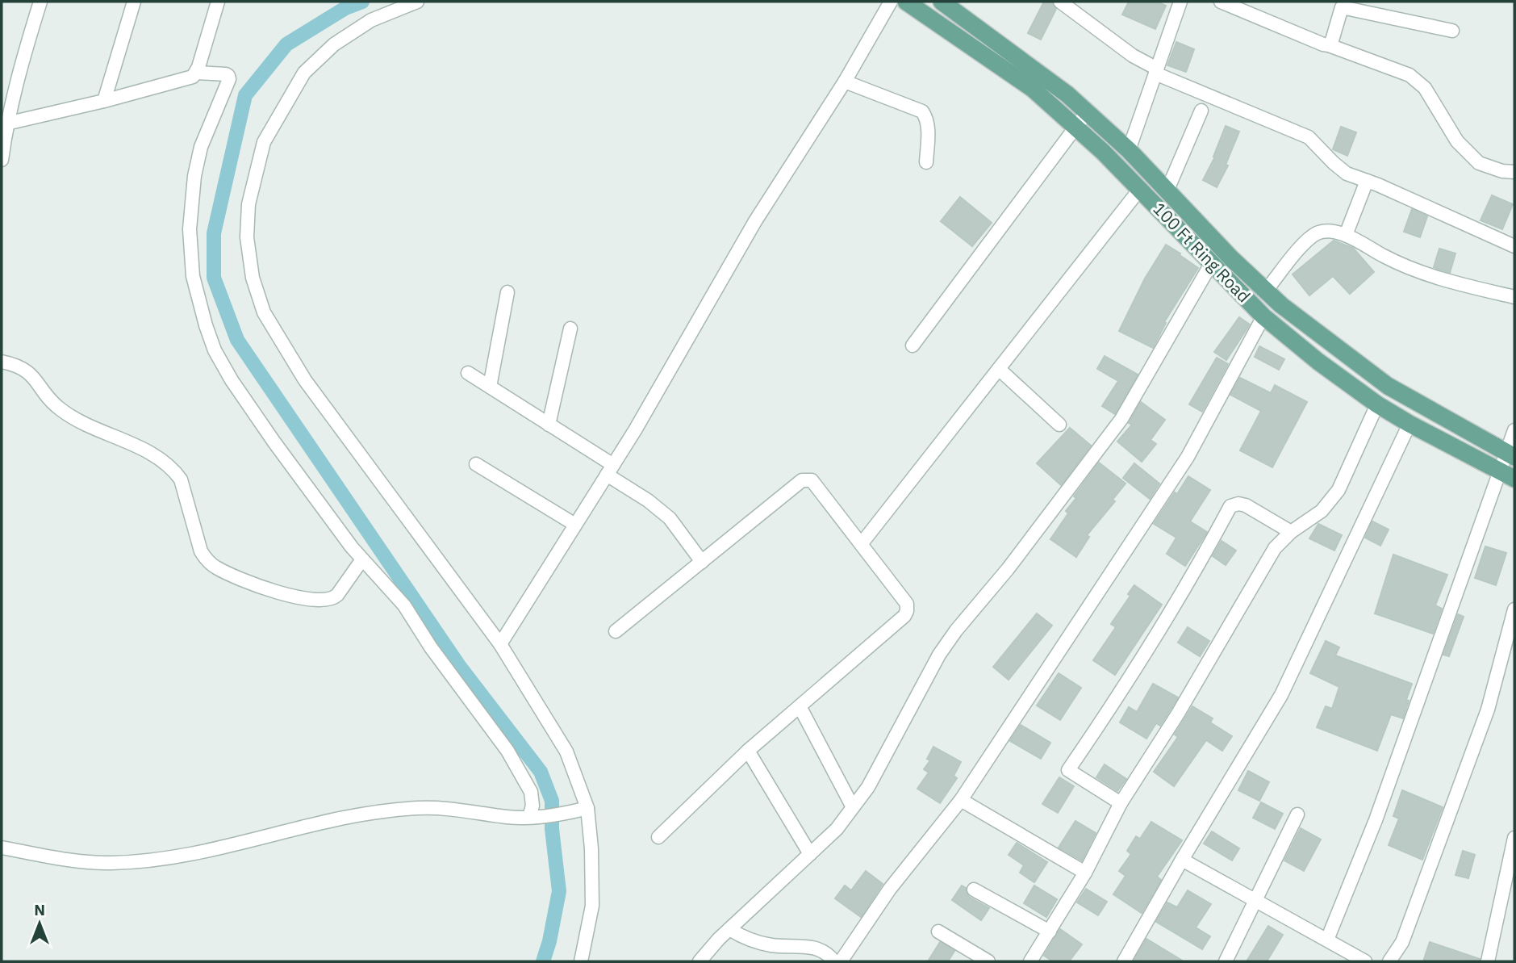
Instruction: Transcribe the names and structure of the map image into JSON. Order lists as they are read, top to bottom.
{
  "streets": {
    "main road": ["100 Ft Ring Road"]
  },
  "north": "top"
}
